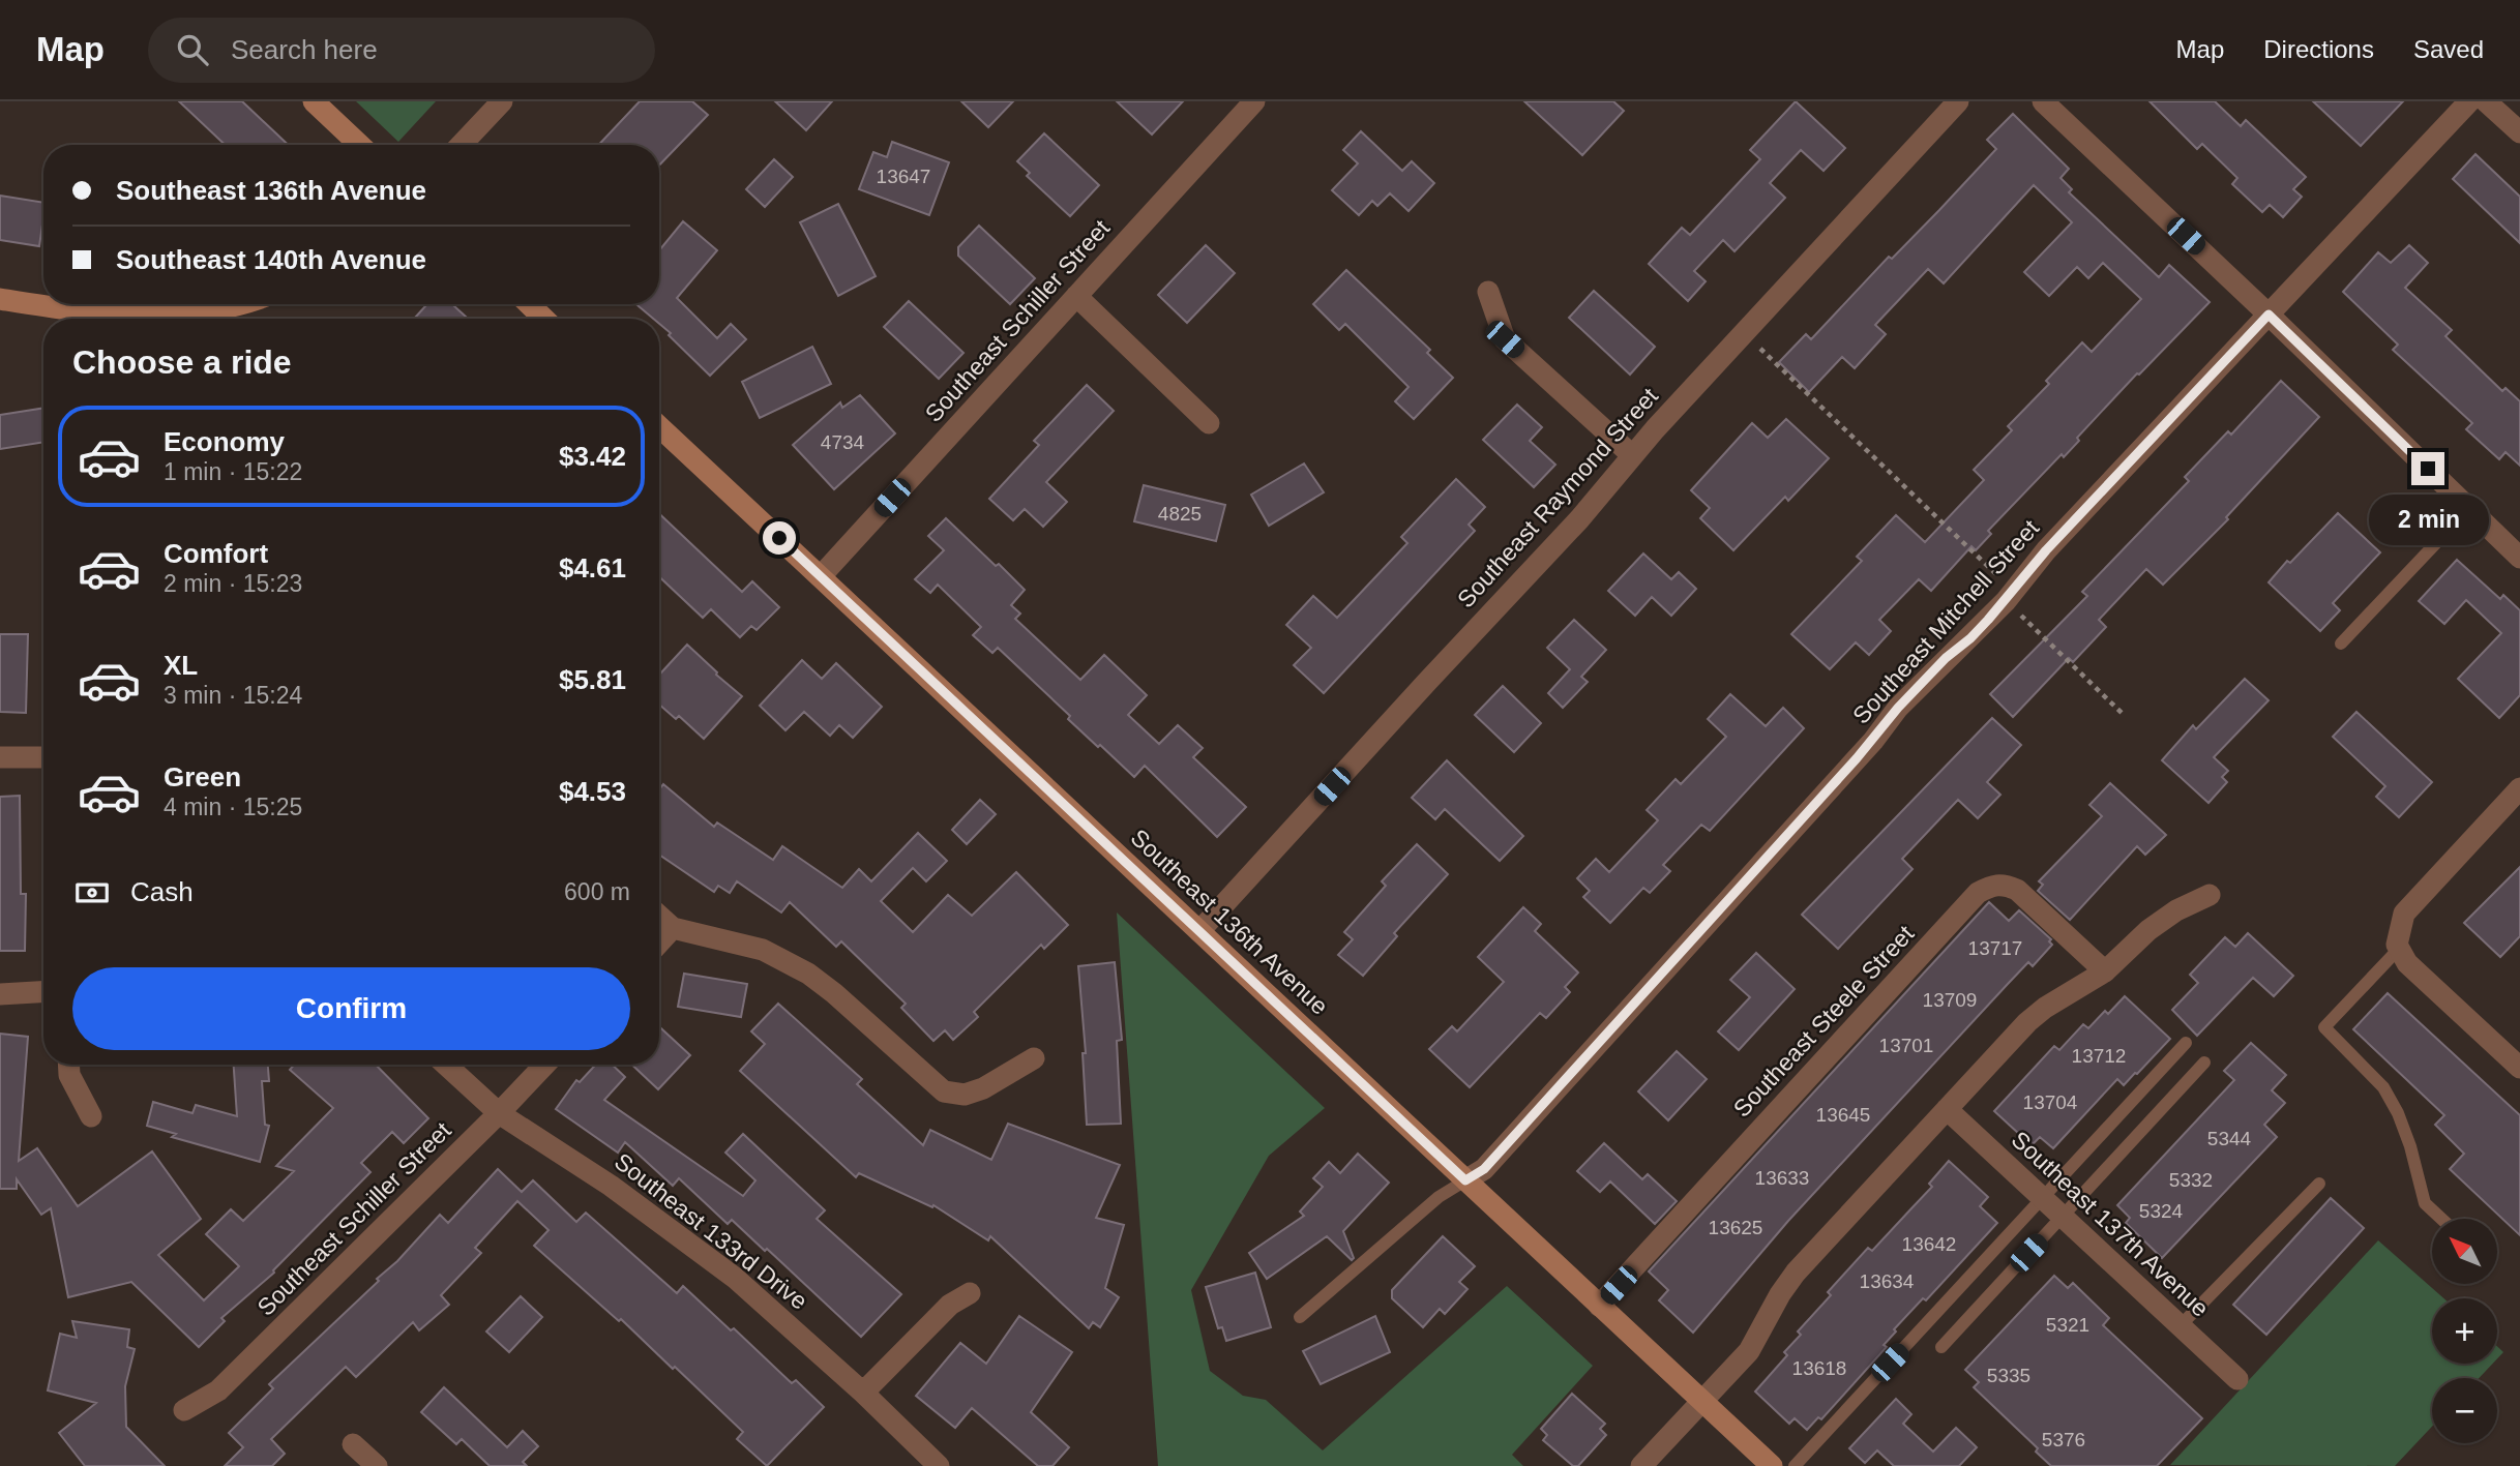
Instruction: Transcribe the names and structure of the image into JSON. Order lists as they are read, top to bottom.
{
  "streets": {
    "street": [
      "Southeast Schiller Street",
      "Southeast Raymond Street",
      "Southeast Mitchell Street",
      "Southeast 136th Avenue",
      "Southeast Steele Street",
      "Southeast 137th Avenue",
      "Southeast 133rd Drive"
    ]
  },
  "crossings": [
    ["Southeast Schiller Street", "Southeast 136th Avenue"],
    ["Southeast Schiller Street", "Southeast 133rd Drive"],
    ["Southeast Raymond Street", "Southeast 136th Avenue"],
    ["Southeast Mitchell Street", "Southeast 136th Avenue"],
    ["Southeast 136th Avenue", "Southeast Steele Street"]
  ],
  "house_numbers": [
    "13647",
    "4734",
    "4825",
    "13717",
    "13709",
    "13701",
    "13712",
    "13704",
    "13645",
    "5344",
    "13633",
    "5332",
    "5324",
    "13625",
    "13642",
    "13634",
    "5321",
    "13618",
    "5335",
    "5376"
  ],
  "north": "top left",
  "page": {
    "header": "Map",
    "search": "Search here",
    "nav": ["Map", "Directions", "Saved"],
    "banner": ["Southeast 136th Avenue", "Southeast 140th Avenue"],
    "heading": "Choose a ride",
    "list": [
      {
        "name": "Economy",
        "note": "1 min · 15:22",
        "value": "$3.42"
      },
      {
        "name": "Comfort",
        "note": "2 min · 15:23",
        "value": "$4.61"
      },
      {
        "name": "XL",
        "note": "3 min · 15:24",
        "value": "$5.81"
      },
      {
        "name": "Green",
        "note": "4 min · 15:25",
        "value": "$4.53"
      }
    ],
    "bubble": "2 min",
    "pay": ["Cash", "600 m"],
    "buttons": "Confirm",
    "map_buttons": ["+", "−"]
  }
}
